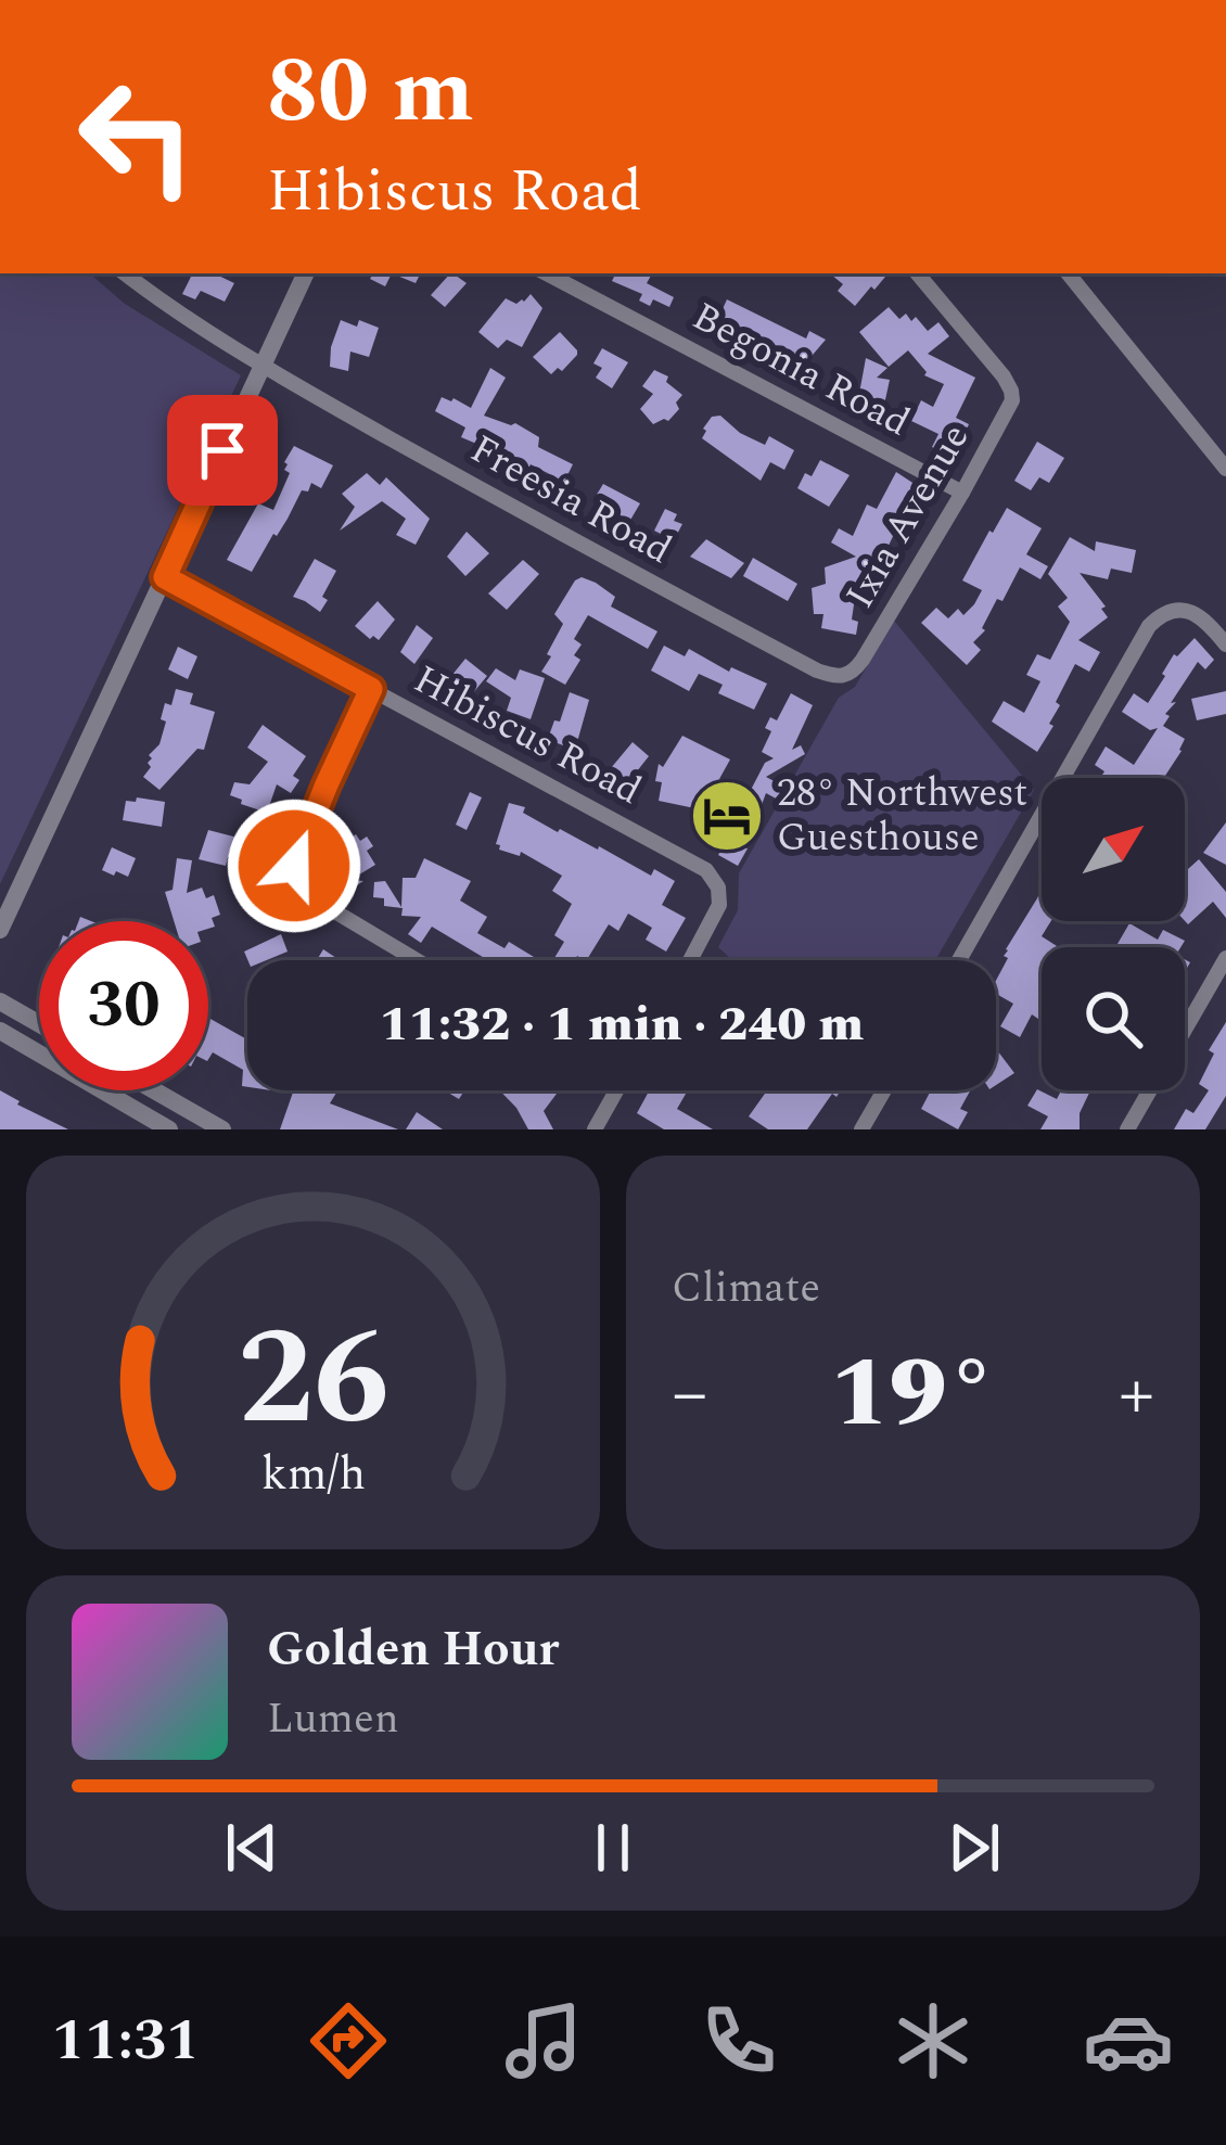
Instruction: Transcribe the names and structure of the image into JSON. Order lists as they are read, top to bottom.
{
  "streets": {
    "street": [
      "Begonia Road",
      "Freesia Road",
      "Ixia Avenue",
      "Hibiscus Road"
    ]
  },
  "crossings": [
    ["Begonia Road", "Ixia Avenue"],
    ["Freesia Road", "Ixia Avenue"]
  ],
  "places": {
    "hotel": ["28° Northwest Guesthouse"]
  },
  "north": "top right",
  "page": {
    "turn": ["80 m", "Hibiscus Road"],
    "limit": "30",
    "trip": "11:32 · 1 min · 240 m",
    "tile": "Climate",
    "heat": ["−", "19°", "+"],
    "song": ["Golden Hour", "Lumen"],
    "tabs": "11:31",
    "gauge": ["26", "km/h"]
  }
}
